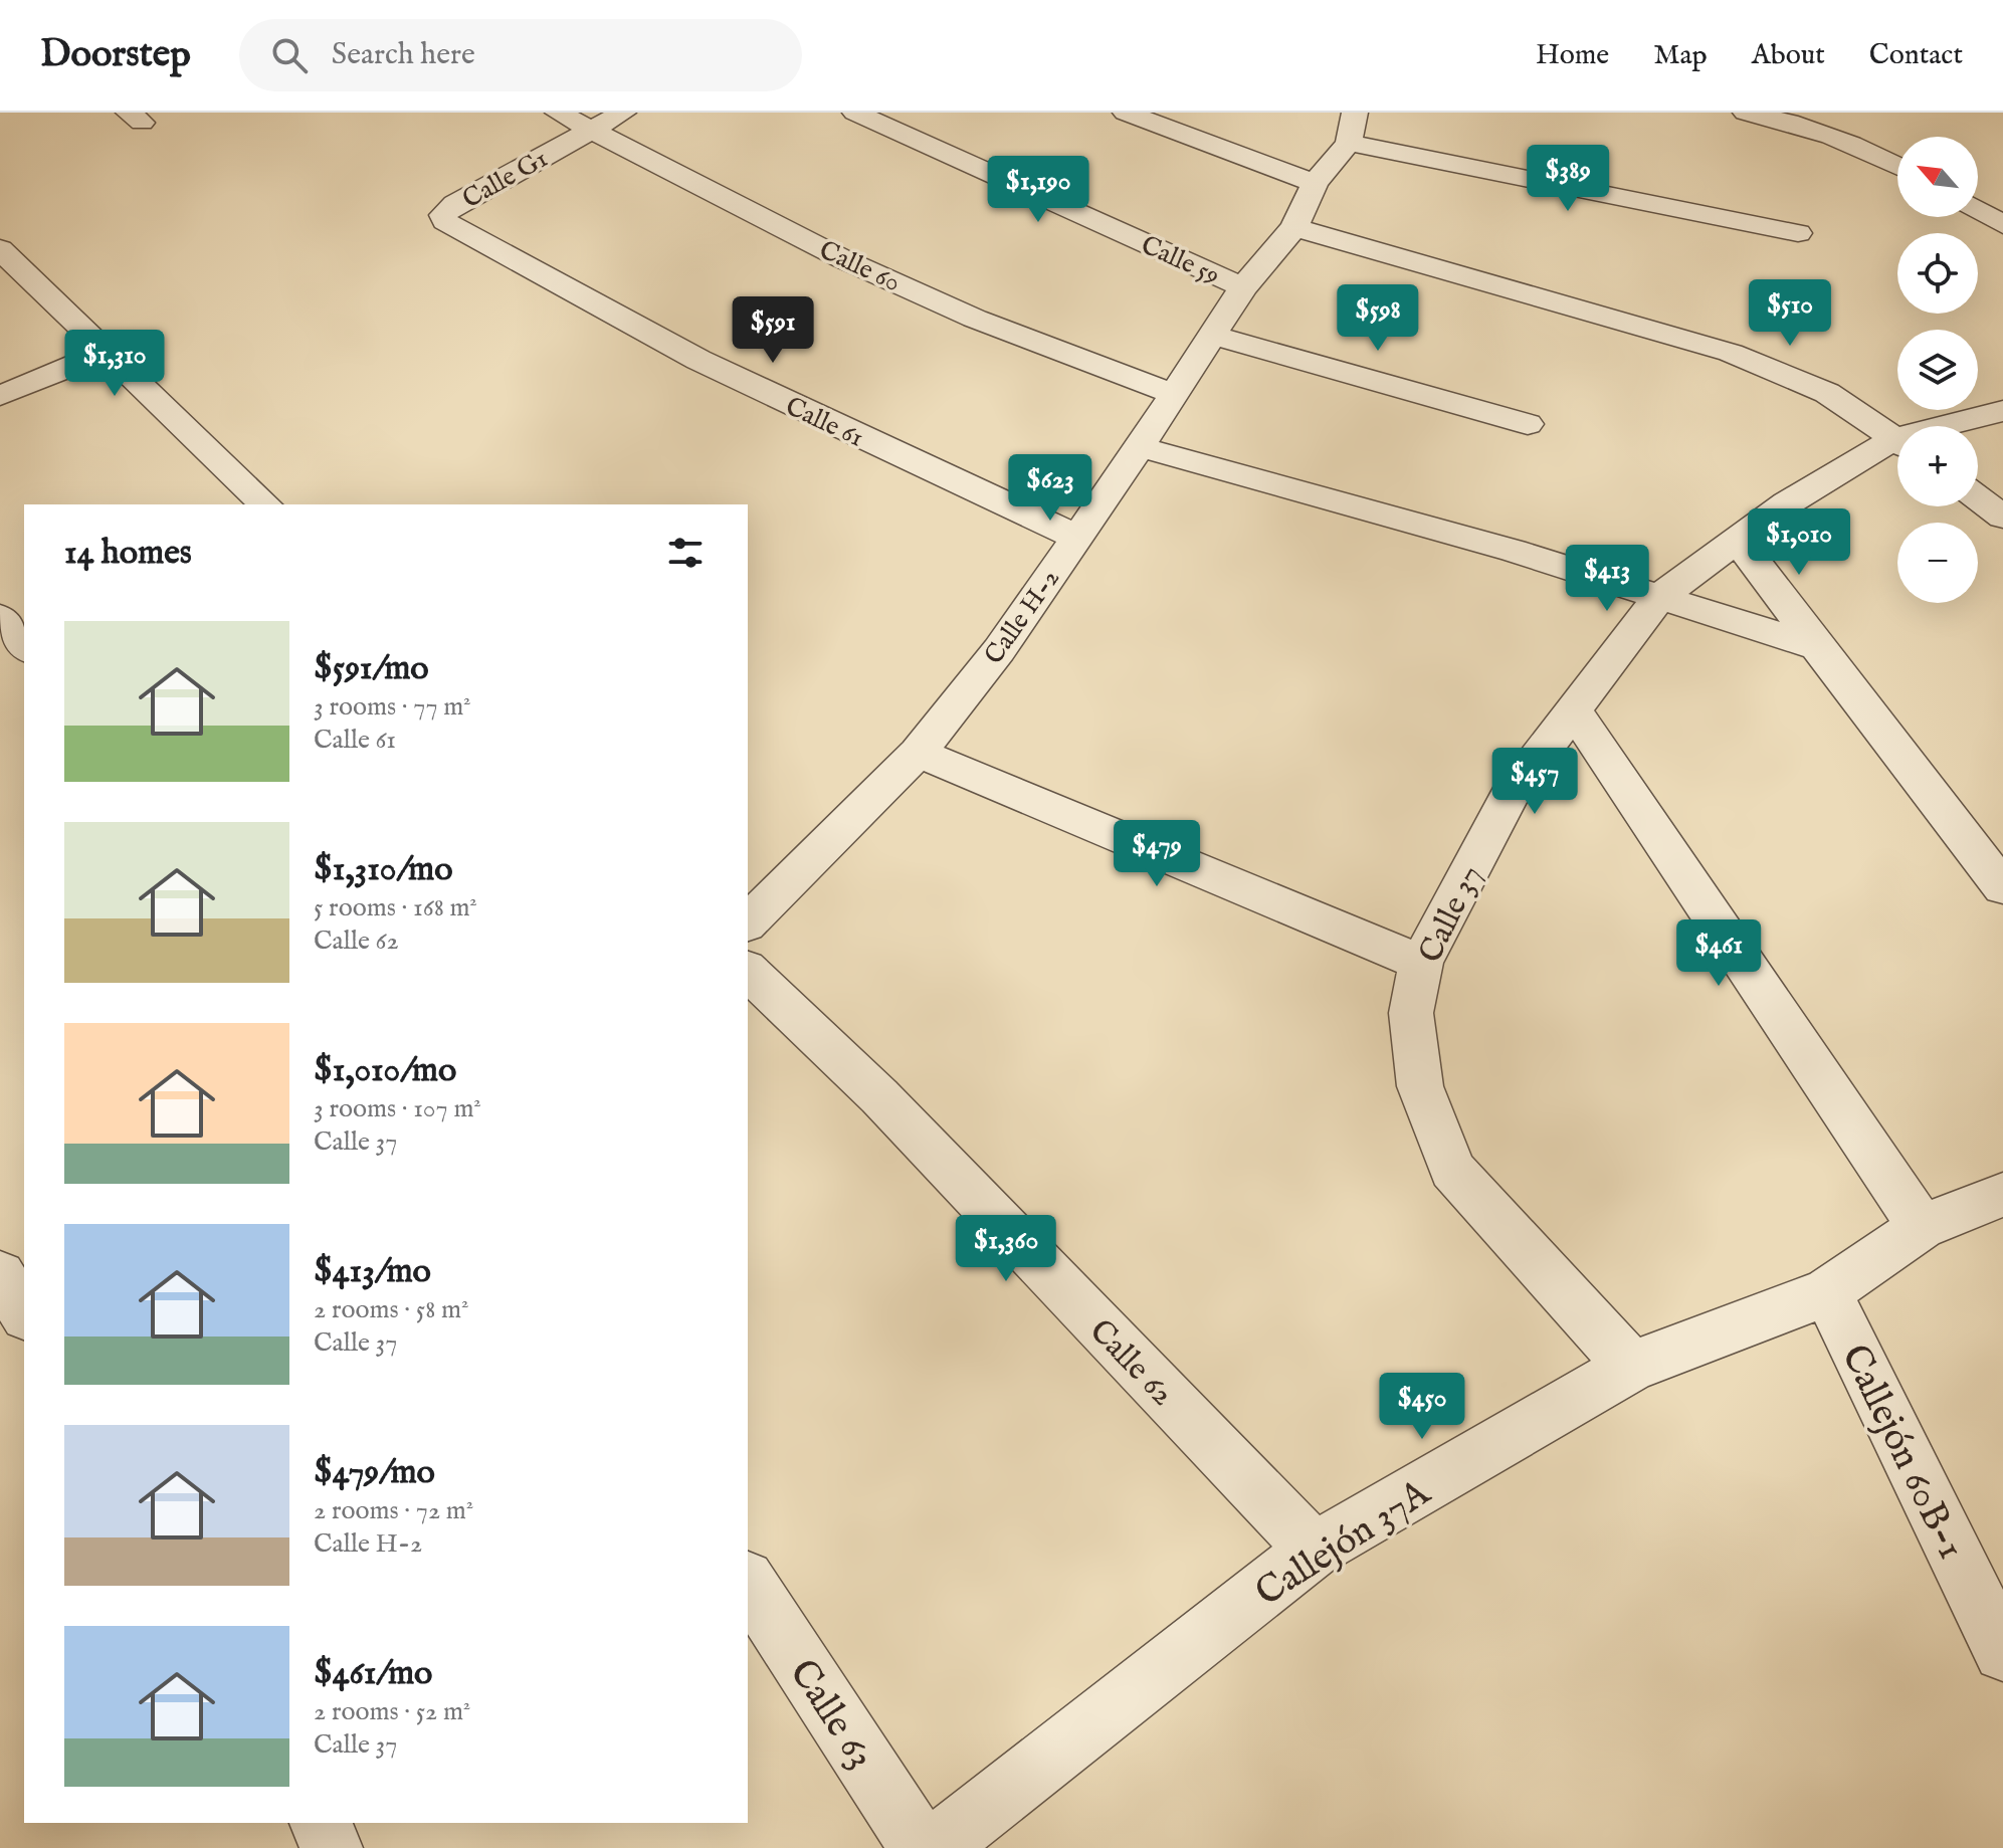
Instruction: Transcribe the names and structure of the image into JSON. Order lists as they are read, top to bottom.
{
  "streets": {
    "street": [
      "Calle G1",
      "Calle 59",
      "Calle 60",
      "Calle 61",
      "Calle H-2",
      "Calle 37",
      "Calle 62",
      "Callejón 60B-1",
      "Callejón 37A",
      "Calle 63"
    ]
  },
  "crossings": [
    ["Calle G1", "Calle 60"],
    ["Calle G1", "Calle 61"],
    ["Calle 59", "Calle H-2"],
    ["Calle 60", "Calle H-2"],
    ["Calle 61", "Calle H-2"],
    ["Calle 37", "Callejón 37A"],
    ["Calle 62", "Callejón 37A"],
    ["Callejón 60B-1", "Callejón 37A"]
  ],
  "north": "top left",
  "page": {
    "header": "Doorstep",
    "search": "Search here",
    "nav": [
      "Home",
      "Map",
      "About",
      "Contact"
    ],
    "map_buttons": ["+", "−"],
    "price": [
      "$389",
      "$1,190",
      "$510",
      "$598",
      "$591",
      "$1,310",
      "$623",
      "$1,010",
      "$413",
      "$457",
      "$479",
      "$461",
      "$1,360",
      "$450"
    ],
    "heading": "14 homes",
    "list": [
      {
        "name": "$591/mo",
        "note": "3 rooms · 77 m² · Calle 61"
      },
      {
        "name": "$1,310/mo",
        "note": "5 rooms · 168 m² · Calle 62"
      },
      {
        "name": "$1,010/mo",
        "note": "3 rooms · 107 m² · Calle 37"
      },
      {
        "name": "$413/mo",
        "note": "2 rooms · 58 m² · Calle 37"
      },
      {
        "name": "$479/mo",
        "note": "2 rooms · 72 m² · Calle H-2"
      },
      {
        "name": "$461/mo",
        "note": "2 rooms · 52 m² · Calle 37"
      }
    ]
  }
}
